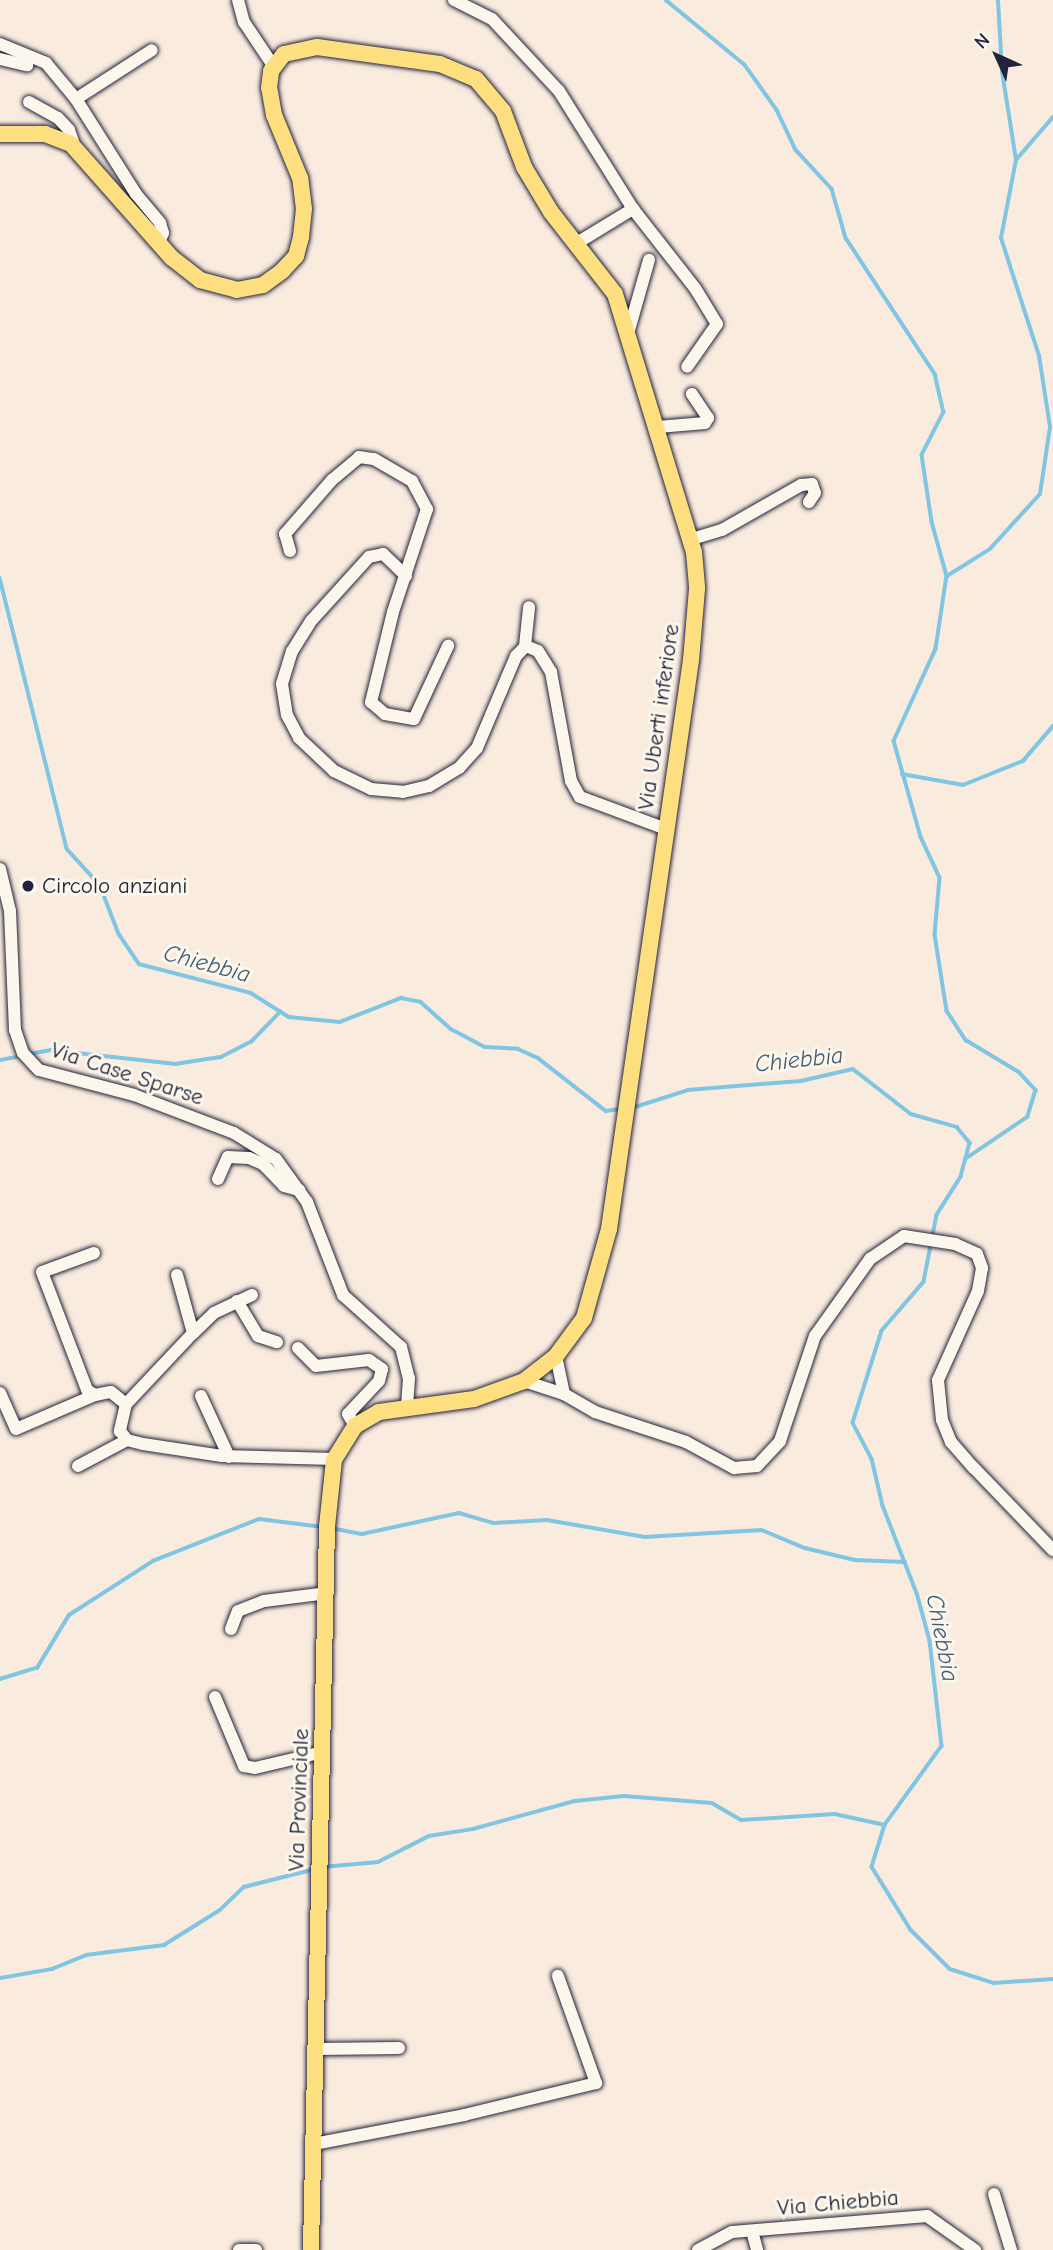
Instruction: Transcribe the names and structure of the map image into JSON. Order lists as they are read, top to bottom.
{
  "streets": {
    "main road": ["Via Uberti inferiore", "Via Provinciale"],
    "street": ["Via Case Sparse", "Via Chiebbia"]
  },
  "crossings": [
    ["Via Uberti inferiore", "Via Case Sparse"]
  ],
  "water": ["Chiebbia"],
  "places": ["Circolo anziani"],
  "north": "top left"
}
